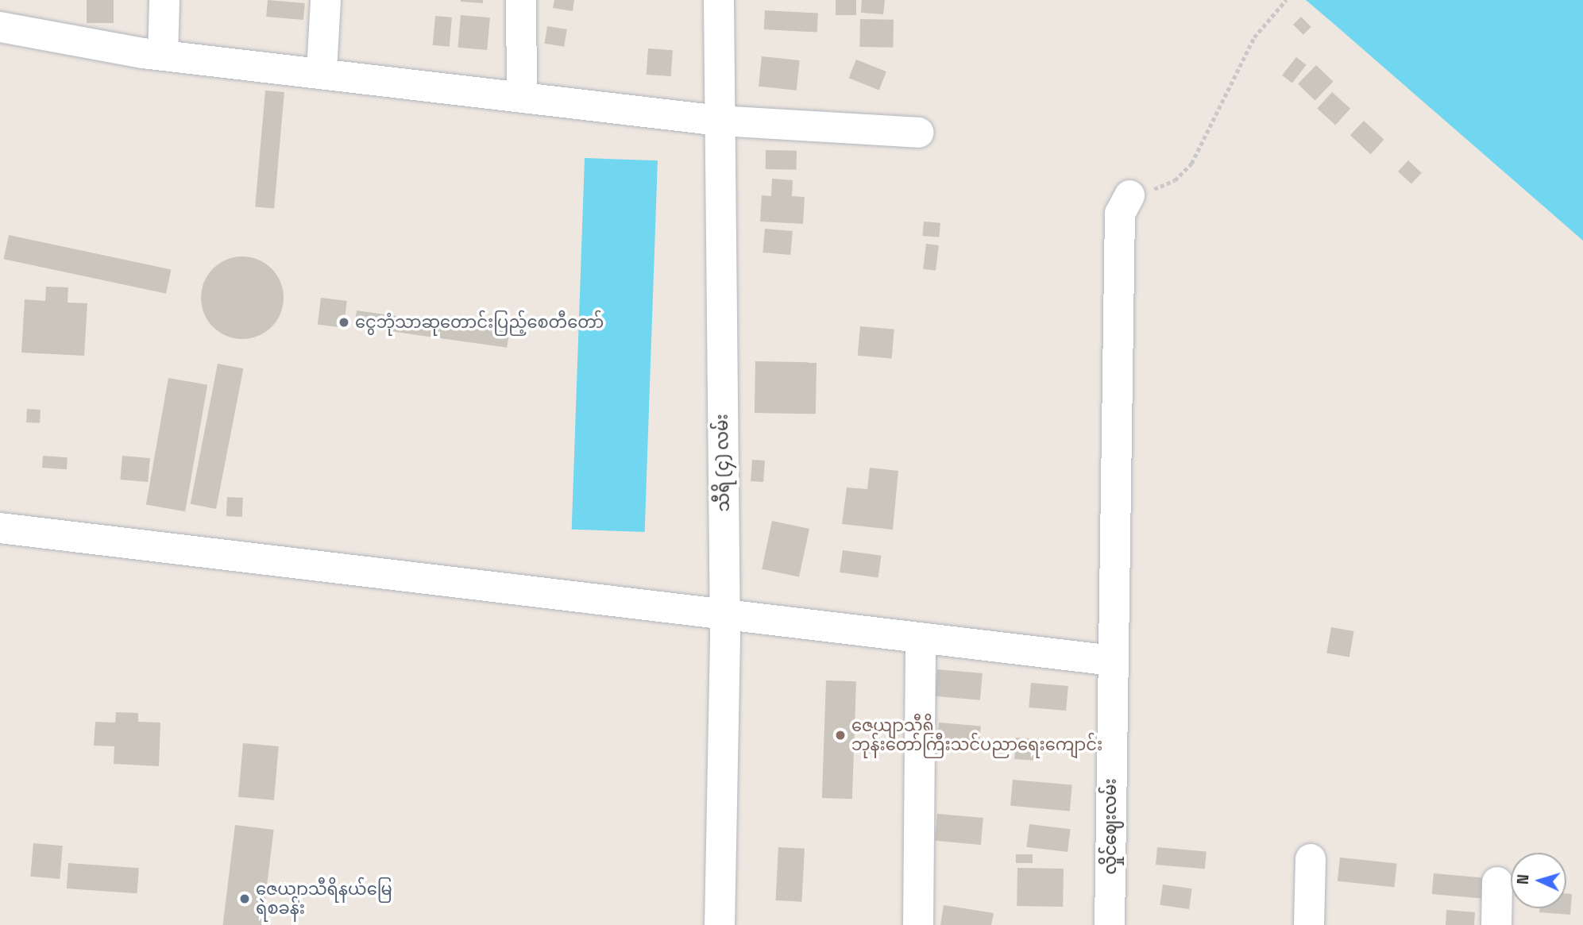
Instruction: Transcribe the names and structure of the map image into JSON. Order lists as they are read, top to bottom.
{
  "streets": {
    "street": ["သီရိ (၄) လမ်း", "လှိုင်ဈေးလမ်း"]
  },
  "places": ["ငွေဘုံသာဆုတောင်းပြည့်စေတီတော်", "ဇေယျာသီရိ ဘုန်းတော်ကြီးသင်ပညာရေးကျောင်း", "ဇေယျာသီရိနယ်မြေ ရဲစခန်း"],
  "north": "left"
}
